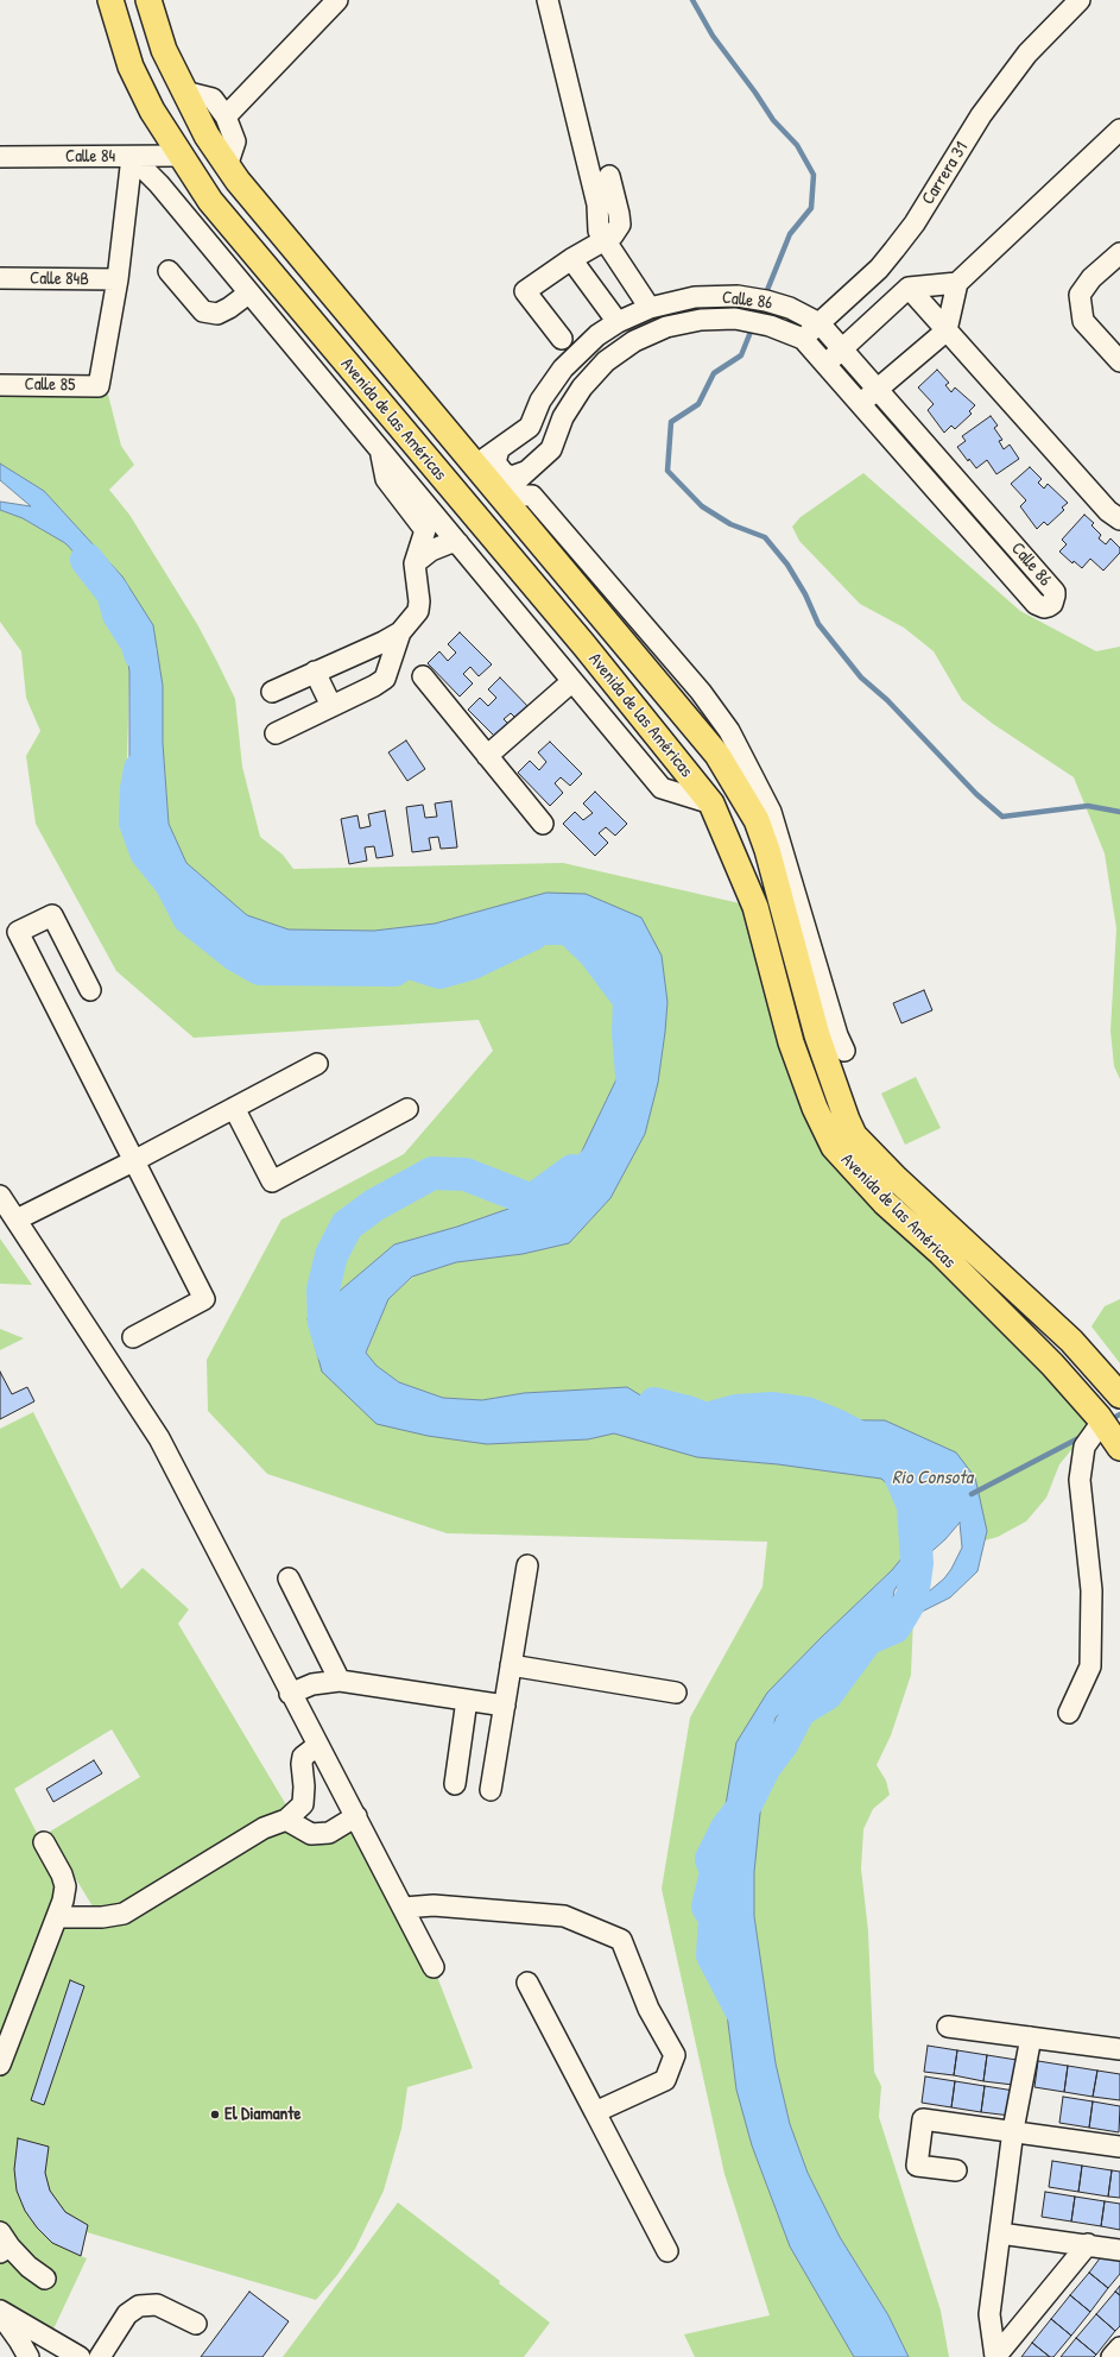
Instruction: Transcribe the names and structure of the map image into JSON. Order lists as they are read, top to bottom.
{
  "streets": {
    "main road": ["Avenida de las Américas"],
    "street": [
      "Calle 84",
      "Carrera 31",
      "Calle 84B",
      "Calle 86",
      "Calle 85"
    ]
  },
  "crossings": [
    ["Calle 84", "Avenida de las Américas"],
    ["Carrera 31", "Calle 86"],
    ["Calle 84B", "Calle 85"],
    ["Calle 86", "Avenida de las Américas"]
  ],
  "water": ["Rio Consota"],
  "places": ["El Diamante"]
}
